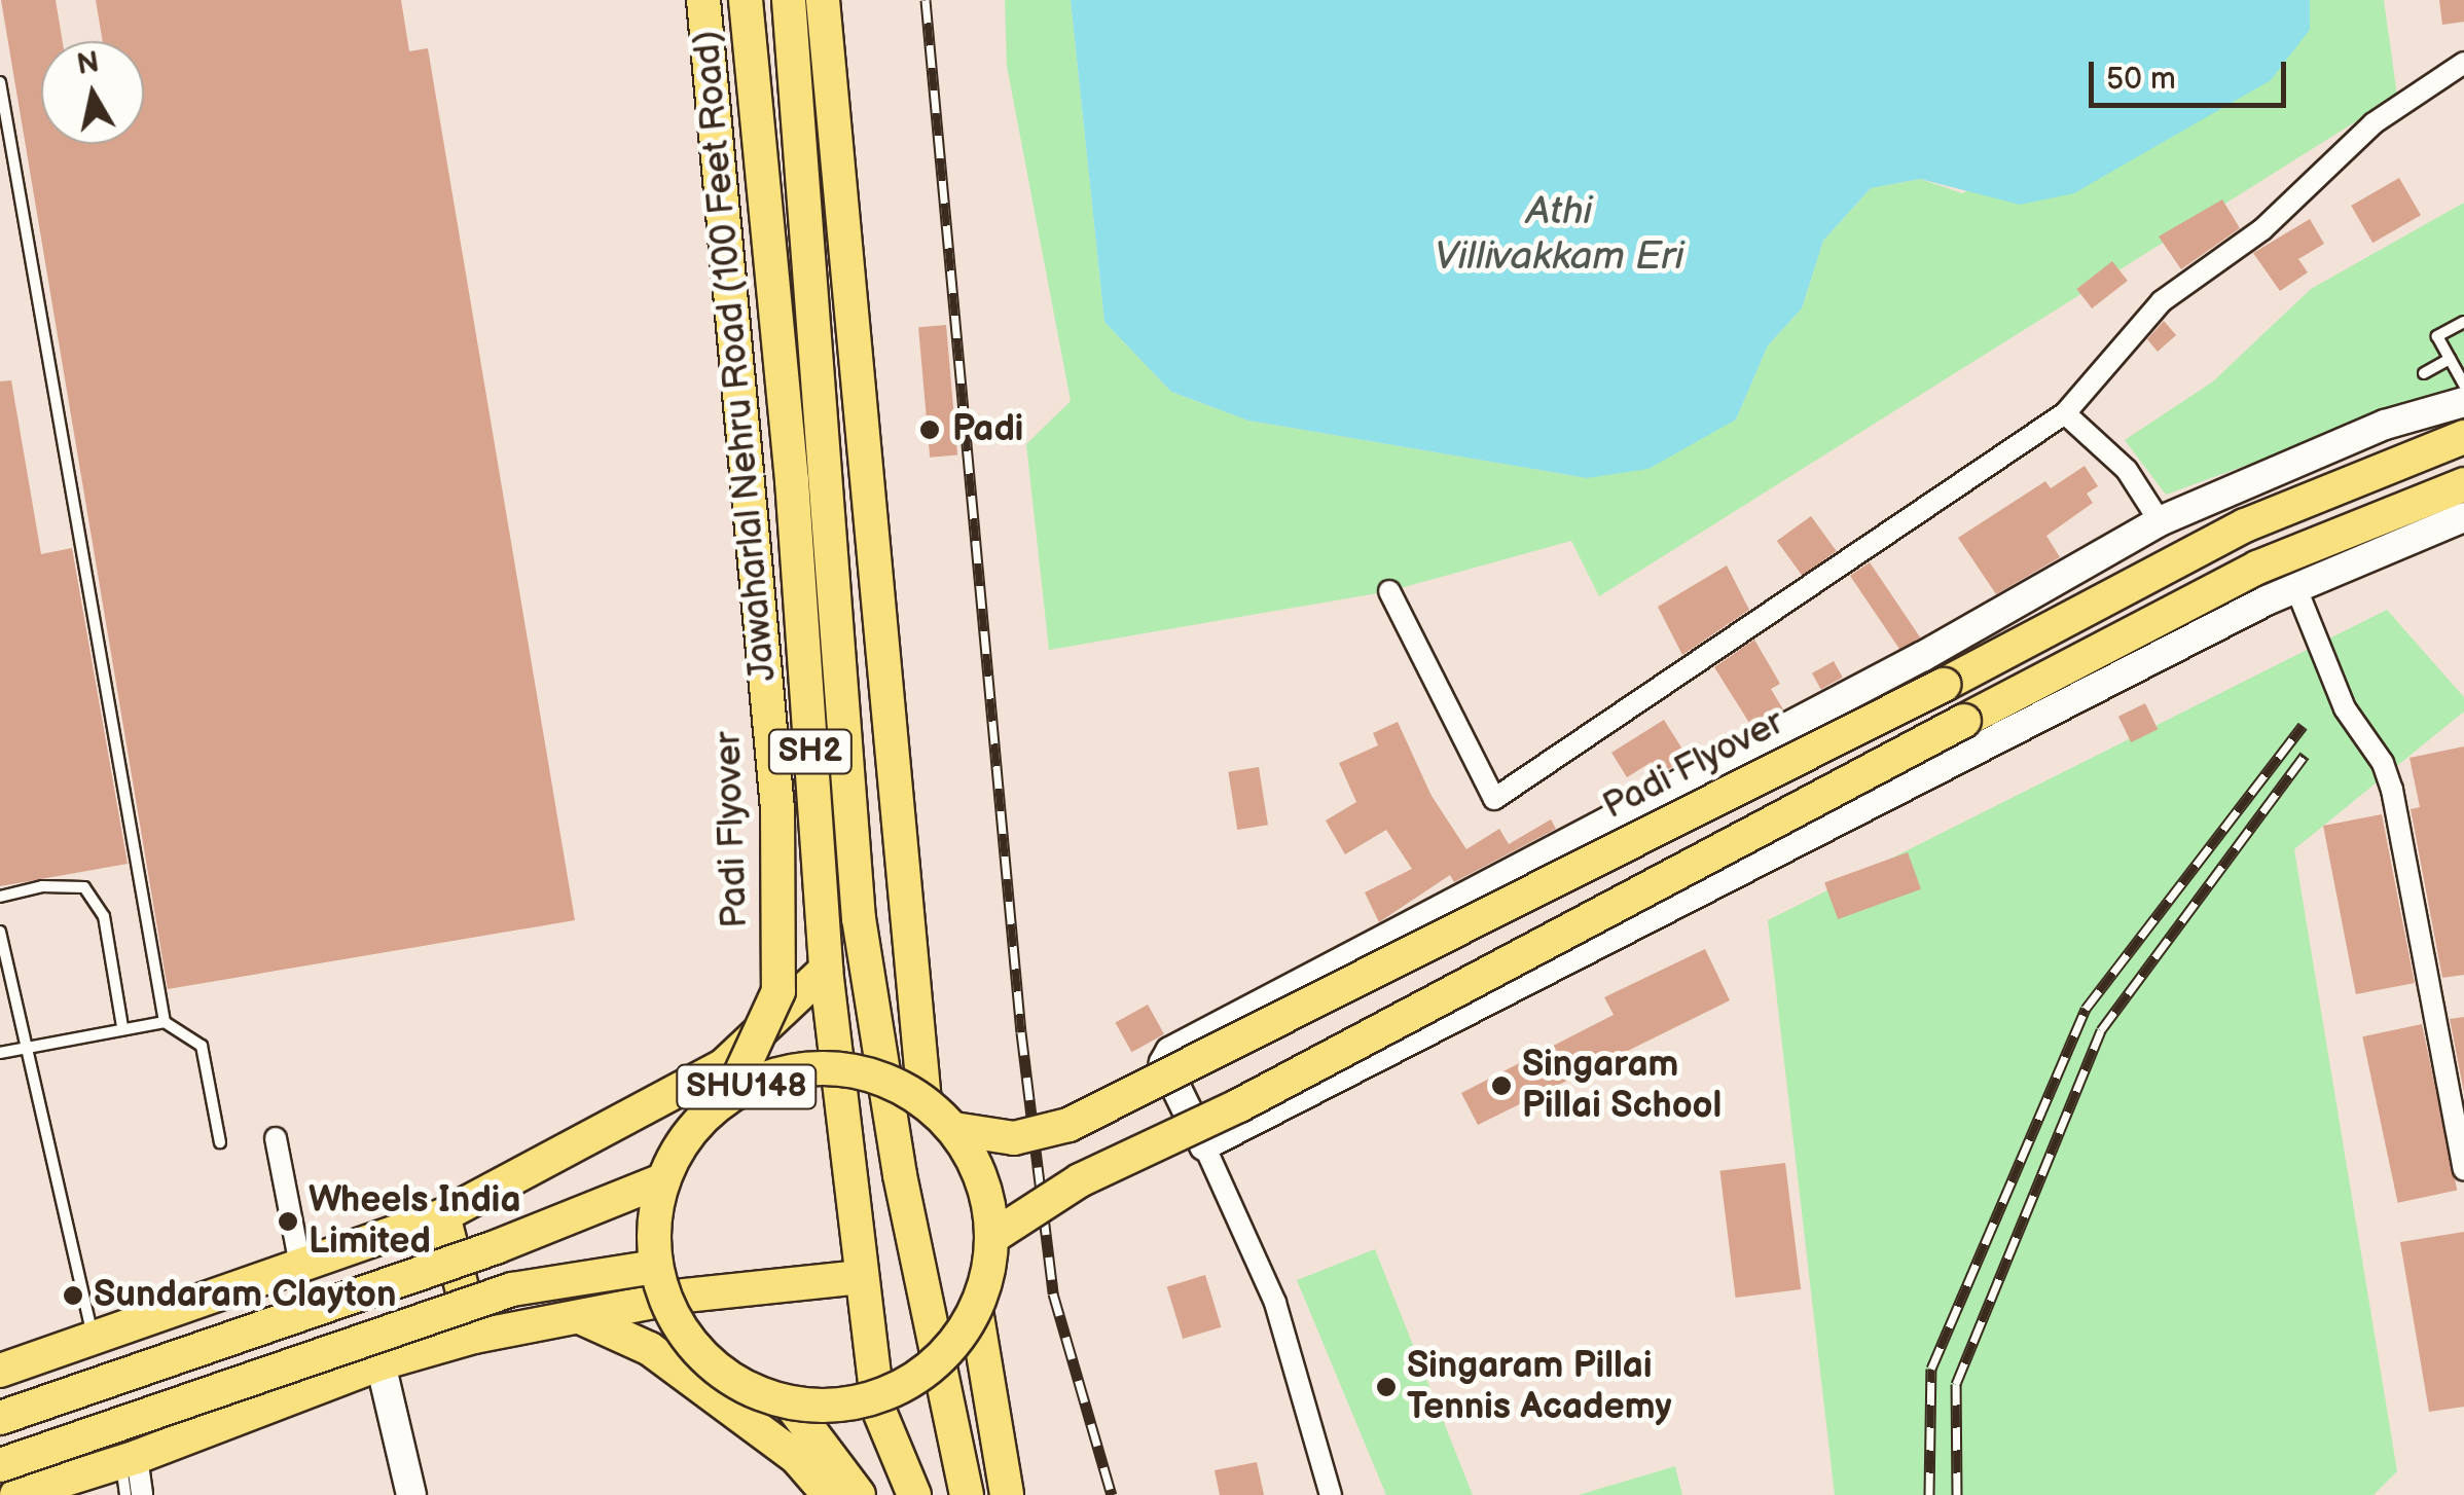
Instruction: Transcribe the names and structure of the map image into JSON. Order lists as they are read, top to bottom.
{
  "streets": {
    "main road": [
      "Jawaharlal Nehru Road (100 Feet Road)",
      "SH2",
      "Padi Flyover",
      "SHU148"
    ]
  },
  "water": ["Athi Villivakkam Eri"],
  "places": [
    "Padi",
    "Singaram Pillai School",
    "Wheels India Limited",
    "Sundaram Clayton",
    "Singaram Pillai Tennis Academy"
  ],
  "scale_bar": "50 m",
  "north": "top"
}
